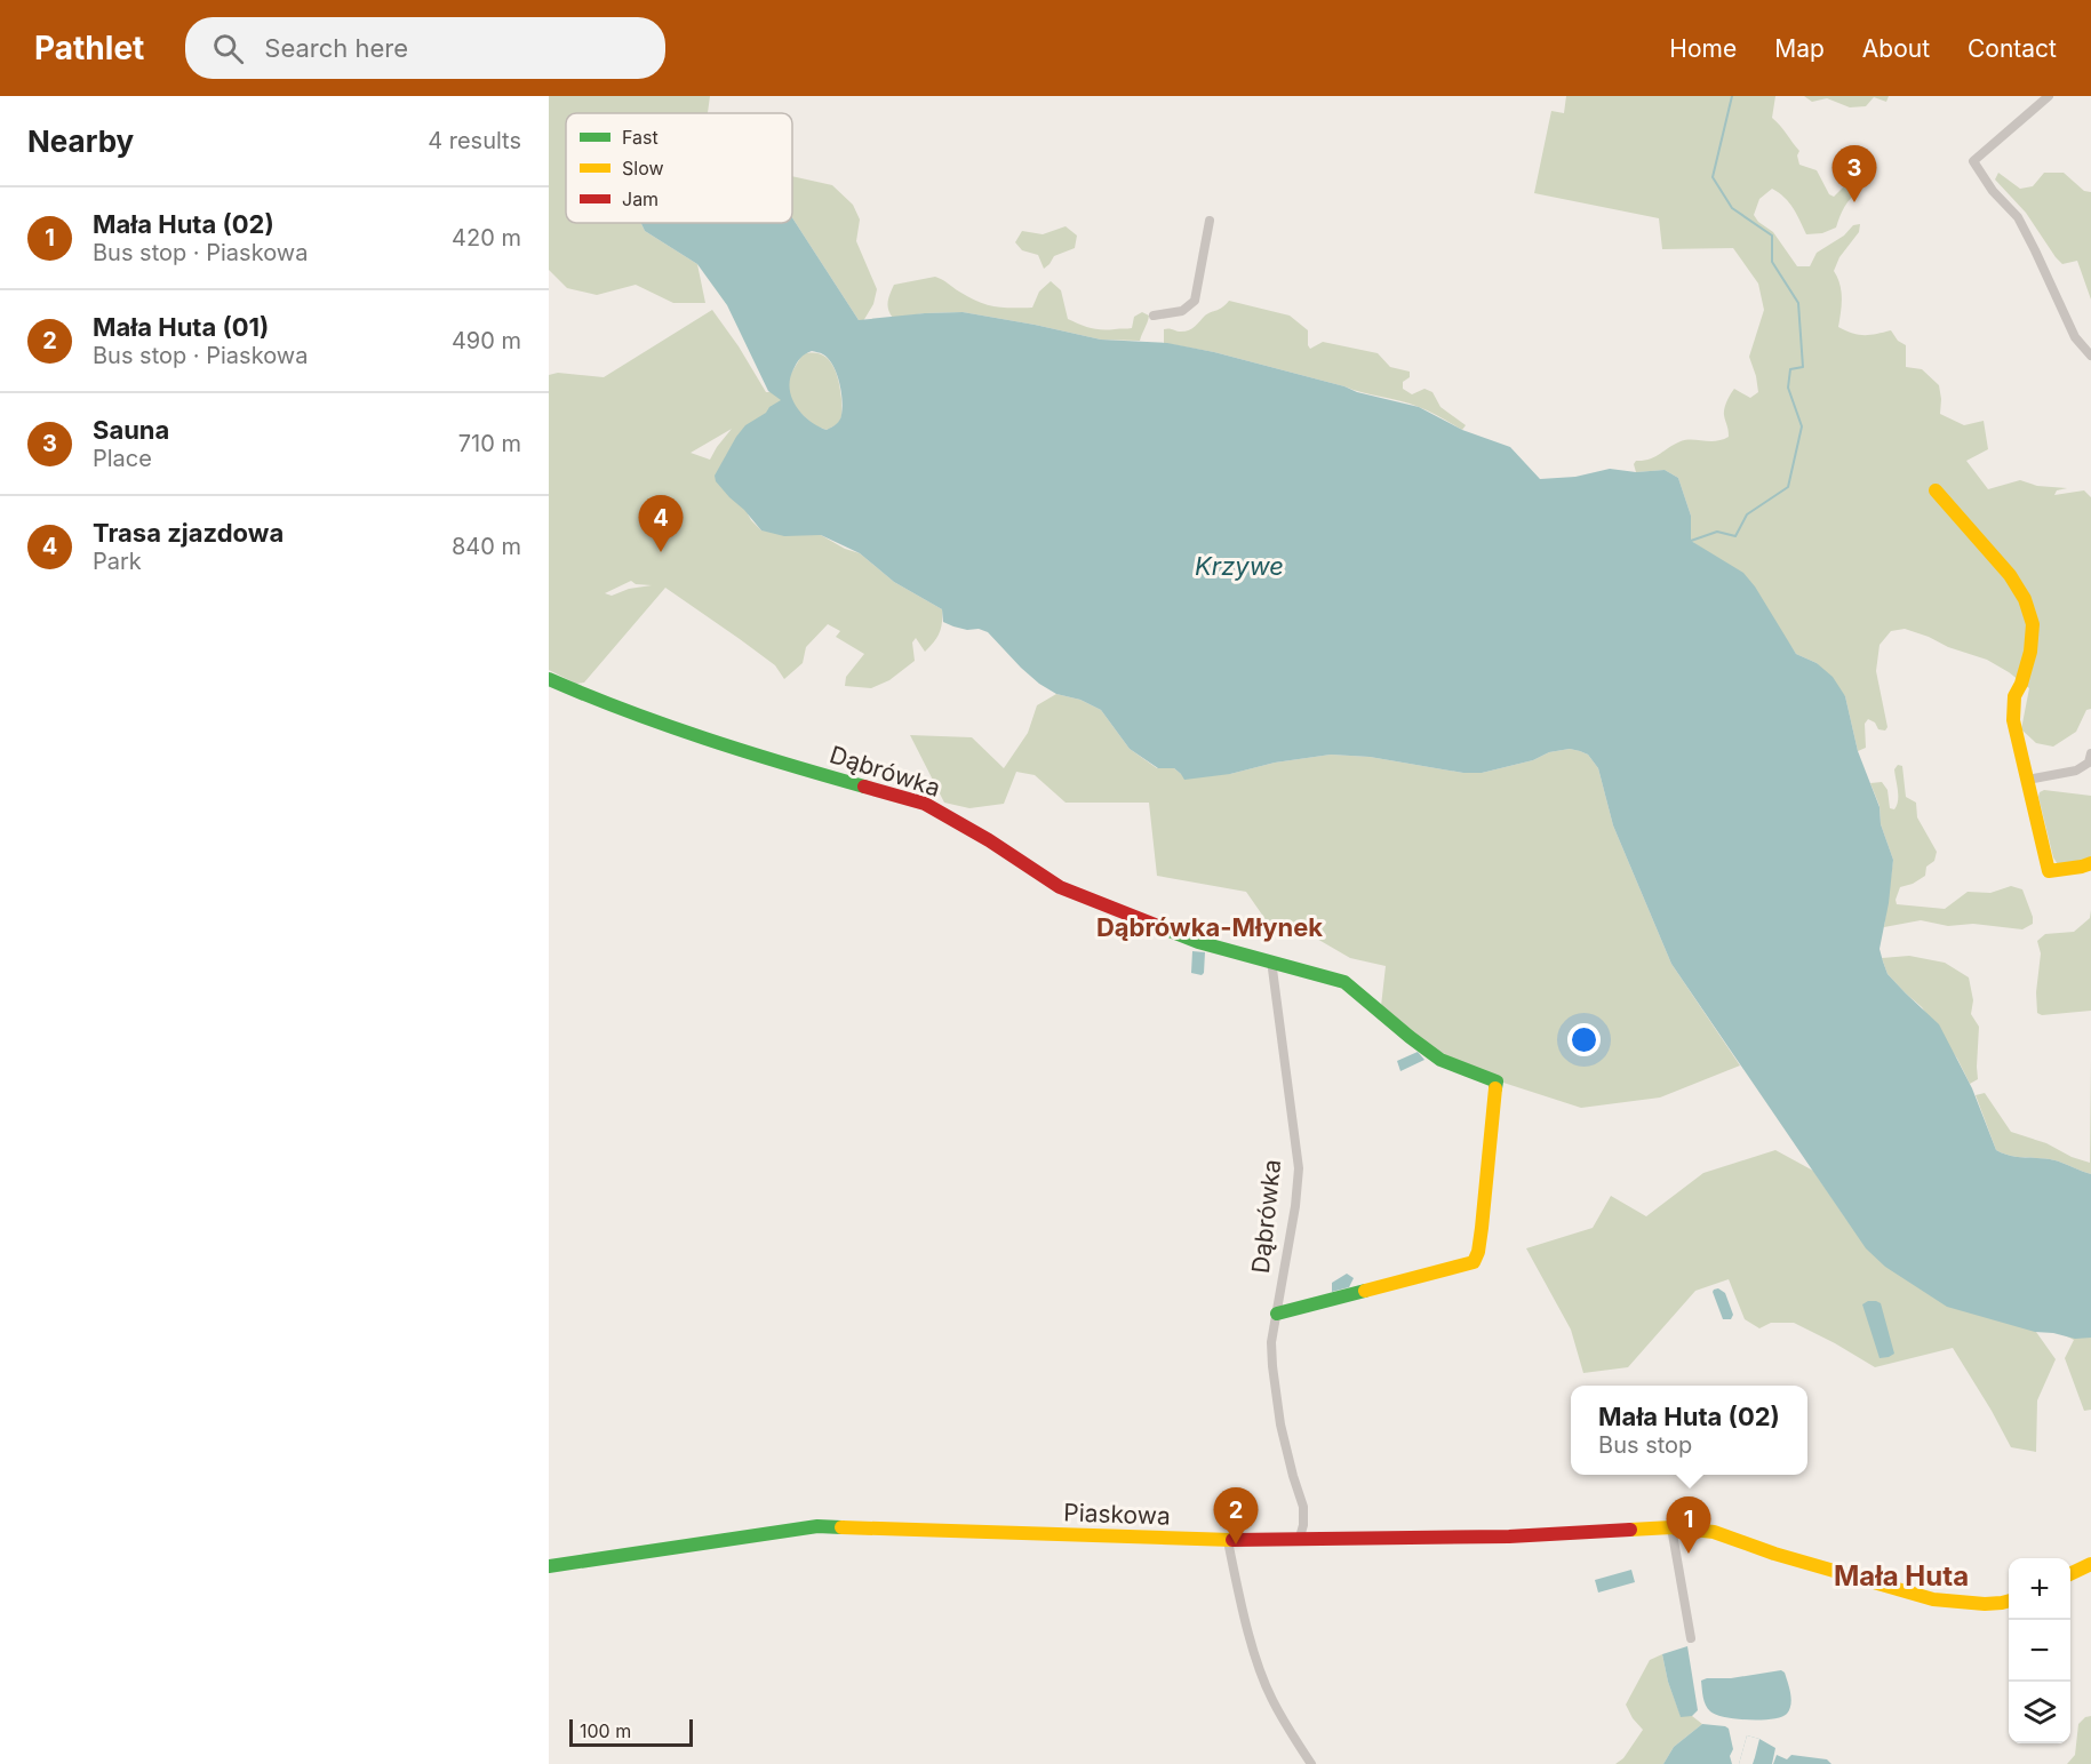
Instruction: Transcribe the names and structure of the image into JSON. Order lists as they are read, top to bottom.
{
  "streets": {
    "street": ["Dąbrówka", "Piaskowa"]
  },
  "crossings": [
    ["Dąbrówka", "Piaskowa"]
  ],
  "districts": ["Dąbrówka-Młynek", "Mała Huta"],
  "water": ["Krzywe"],
  "legend": ["Fast", "Slow", "Jam"],
  "scale_bar": "100 m",
  "page": {
    "header": "Pathlet",
    "search": "Search here",
    "nav": [
      "Home",
      "Map",
      "About",
      "Contact"
    ],
    "heading": ["Nearby", "4 results"],
    "pins": [
      "3",
      "4",
      "2",
      "1"
    ],
    "list": [
      {
        "mark": "1",
        "name": "Mała Huta (02)",
        "note": "Bus stop · Piaskowa",
        "value": "420 m"
      },
      {
        "mark": "2",
        "name": "Mała Huta (01)",
        "note": "Bus stop · Piaskowa",
        "value": "490 m"
      },
      {
        "mark": "3",
        "name": "Sauna",
        "note": "Place",
        "value": "710 m"
      },
      {
        "mark": "4",
        "name": "Trasa zjazdowa",
        "note": "Park",
        "value": "840 m"
      }
    ],
    "popup": ["Mała Huta (02)", "Bus stop"],
    "map_buttons": ["+", "−"],
    "scale": "100 m"
  }
}
